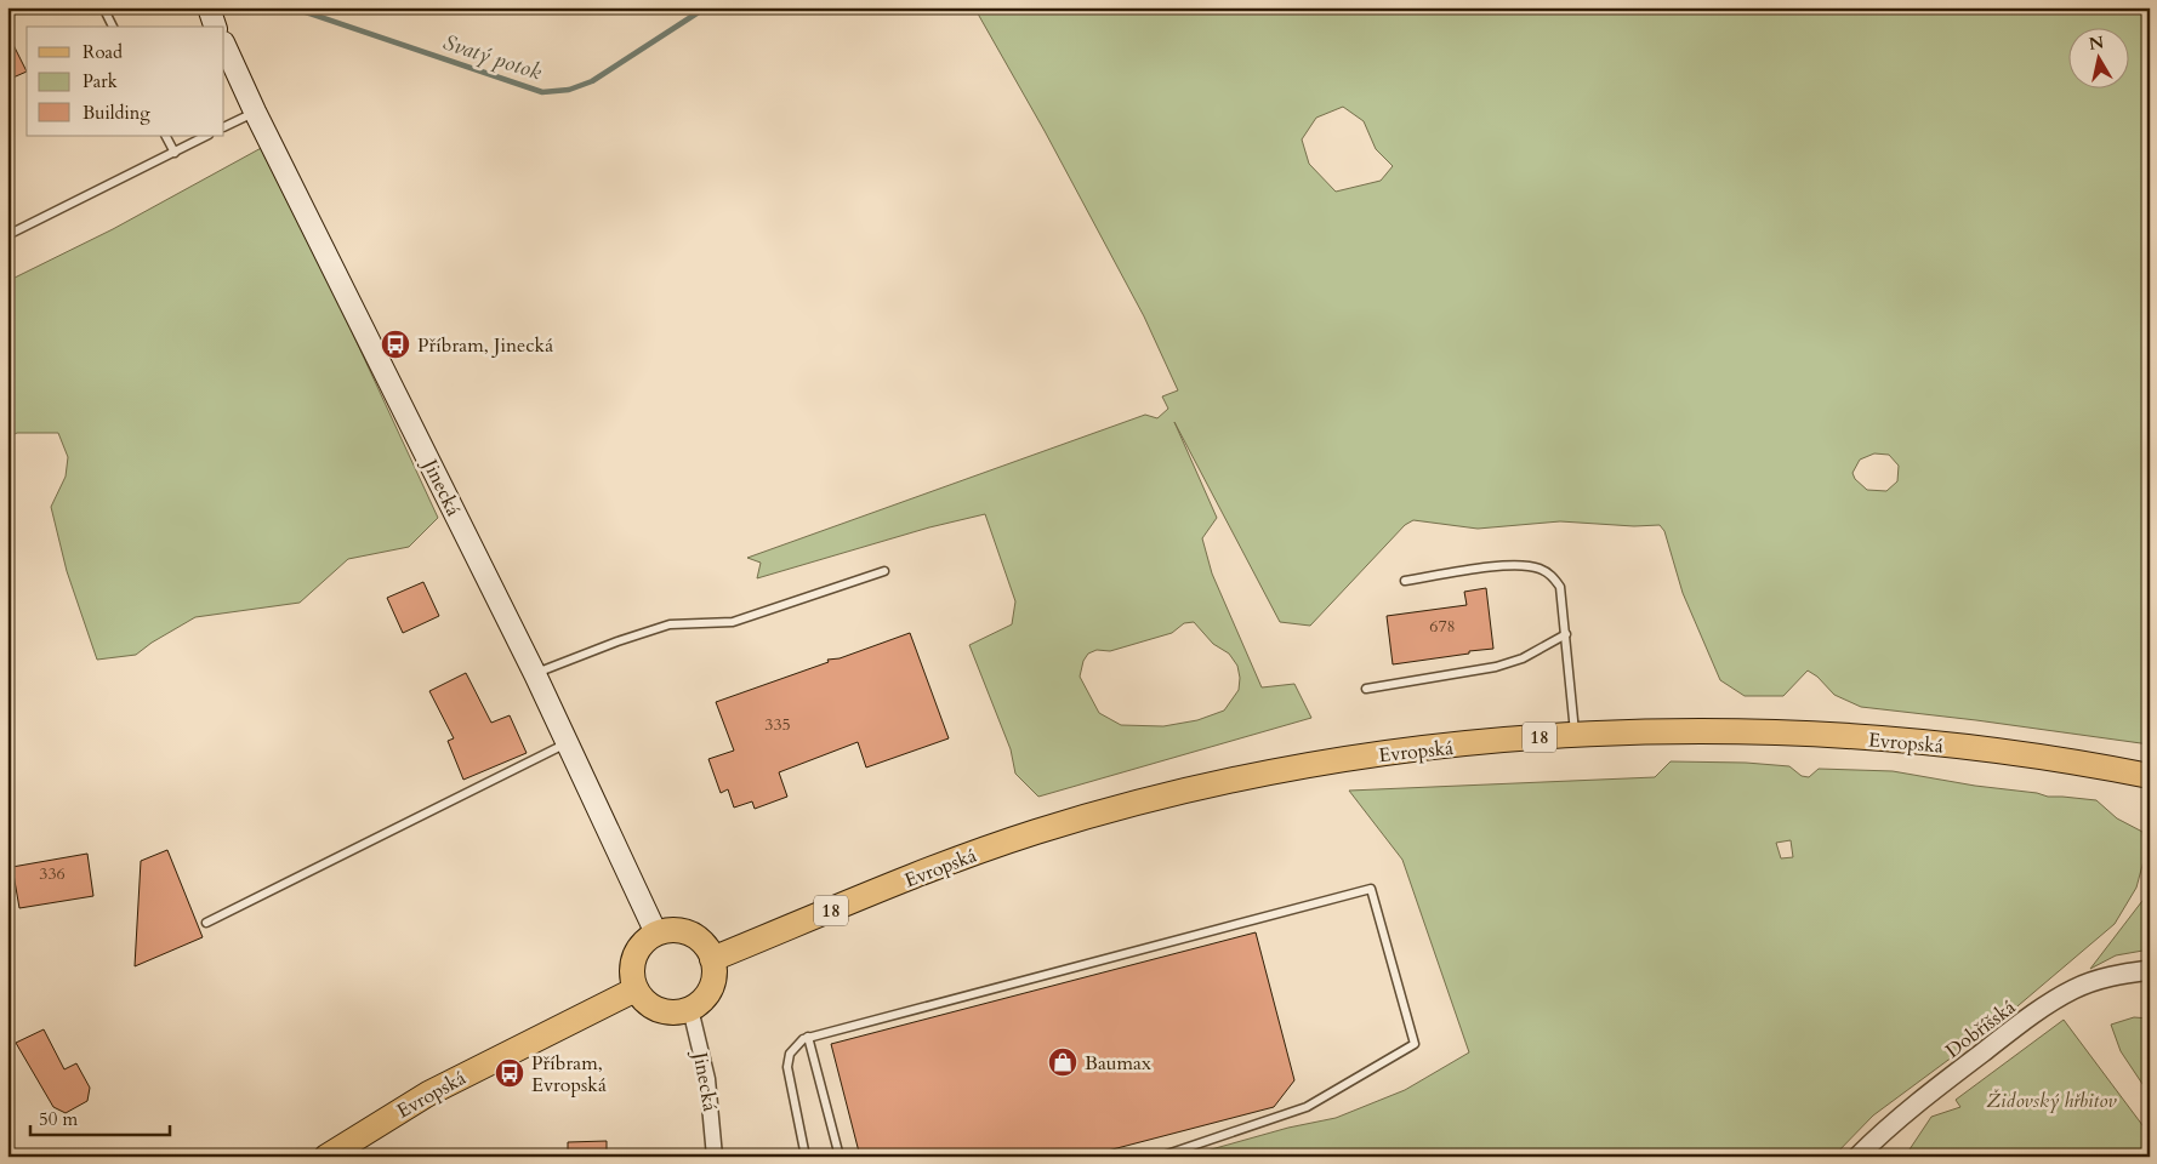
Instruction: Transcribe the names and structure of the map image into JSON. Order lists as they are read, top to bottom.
{
  "streets": {
    "main road": ["Jinecká", "18", "Evropská"],
    "street": ["Dobříšská"]
  },
  "crossings": [
    ["Jinecká", "Evropská"]
  ],
  "water": ["Svatý potok"],
  "parks": ["Židovský hřbitov"],
  "places": {
    "bus stop": ["Příbram, Jinecká", "Příbram, Evropská"],
    "shop": ["Baumax"]
  },
  "house_numbers": ["678", "335", "336"],
  "legend": ["Road", "Park", "Building"],
  "scale_bar": "50 m",
  "north": "top"
}
